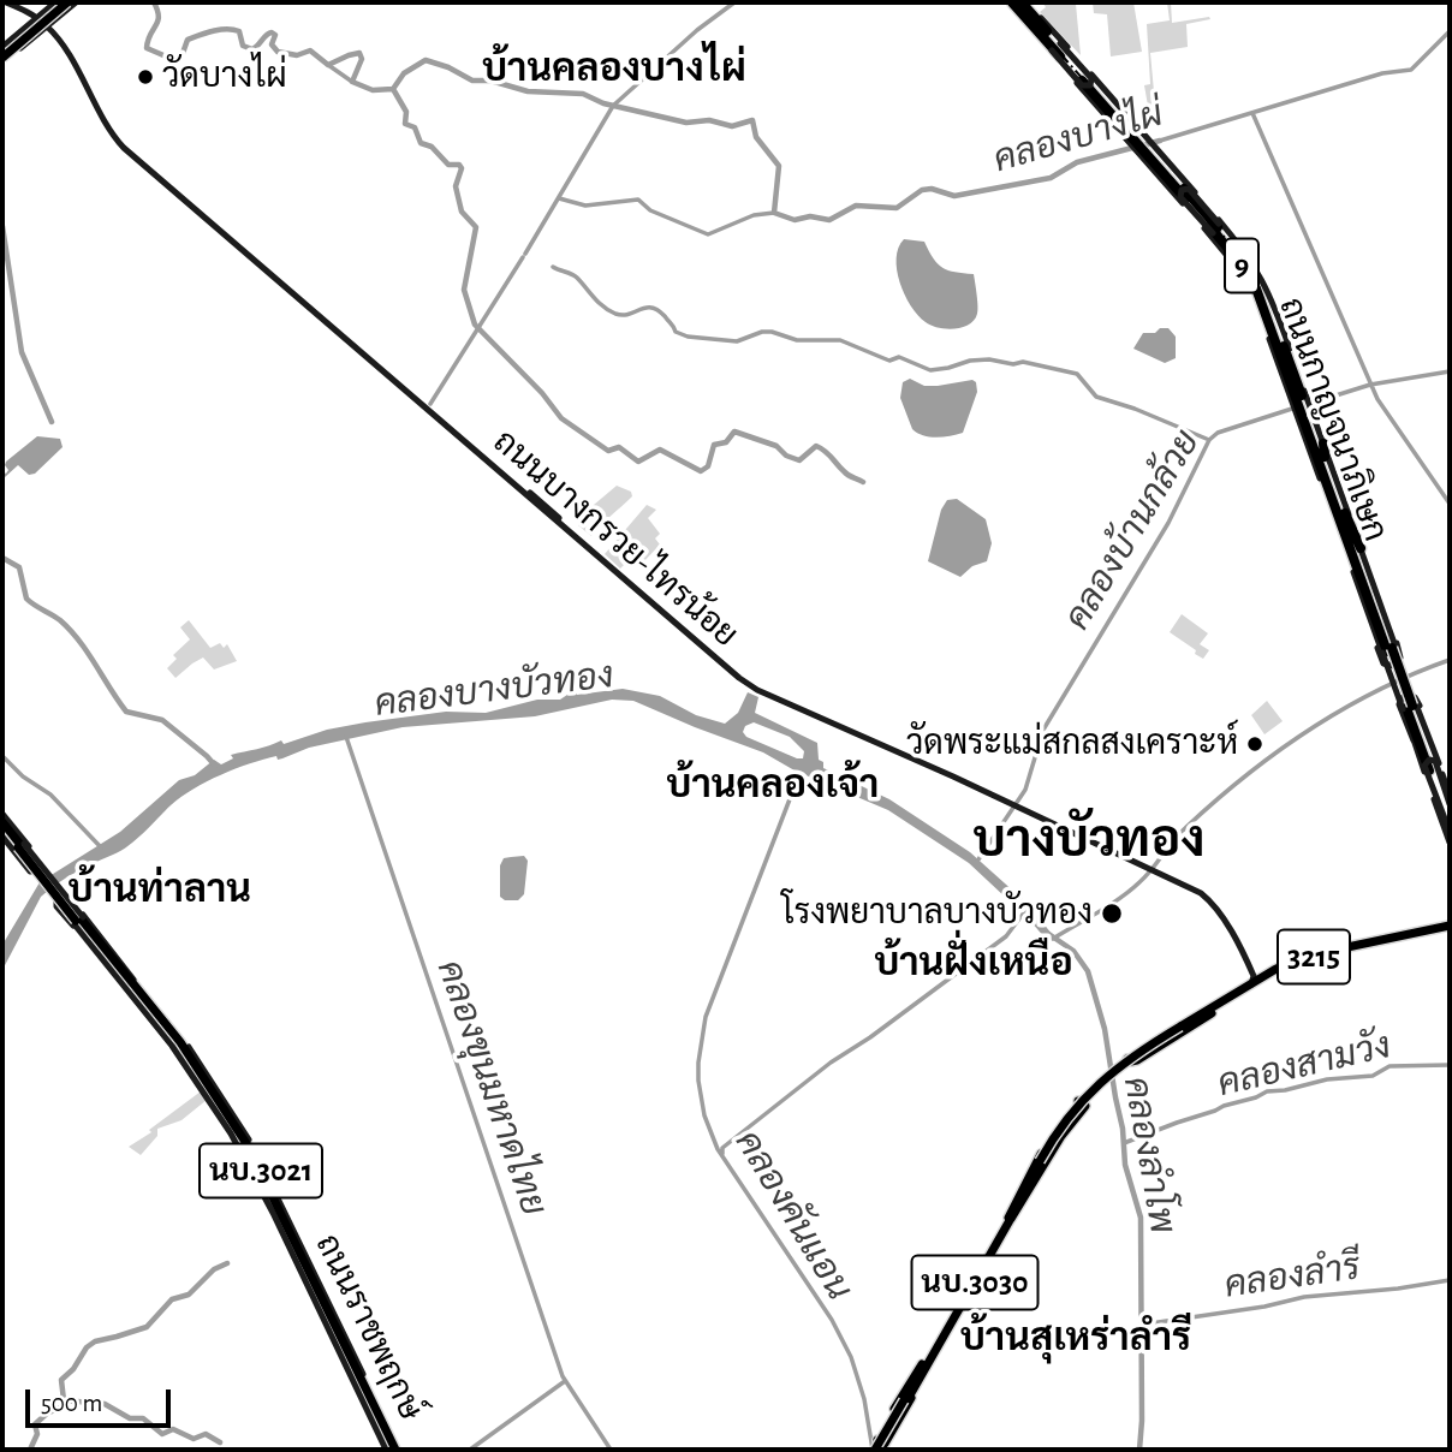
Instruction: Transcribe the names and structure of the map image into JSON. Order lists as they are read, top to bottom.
{
  "streets": {
    "highway": ["9", "ถนนกาญจนาภิเษก"],
    "main road": [
      "ถนนบางกรวย-ไทรน้อย",
      "3215",
      "นบ.3021",
      "นบ.3030",
      "ถนนราชพฤกษ์"
    ]
  },
  "crossings": [
    ["ถนนบางกรวย-ไทรน้อย", "3215"],
    ["3215", "นบ.3030"]
  ],
  "districts": [
    "บ้านคลองบางไผ่",
    "บ้านคลองเจ้า",
    "บางบัวทอง",
    "บ้านท่าลาน",
    "บ้านฝั่งเหนือ",
    "บ้านสุเหร่าลำรี"
  ],
  "water": [
    "คลองบางไผ่",
    "คลองบ้านกล้วย",
    "คลองบางบัวทอง",
    "คลองสามวัง",
    "คลองขุนมหาดไทย",
    "คลองลำโพ",
    "คลองคันแอน",
    "คลองลำรี"
  ],
  "places": ["วัดบางไผ่", "วัดพระแม่สกลสงเคราะห์", "โรงพยาบาลบางบัวทอง"],
  "scale_bar": "500 m"
}
